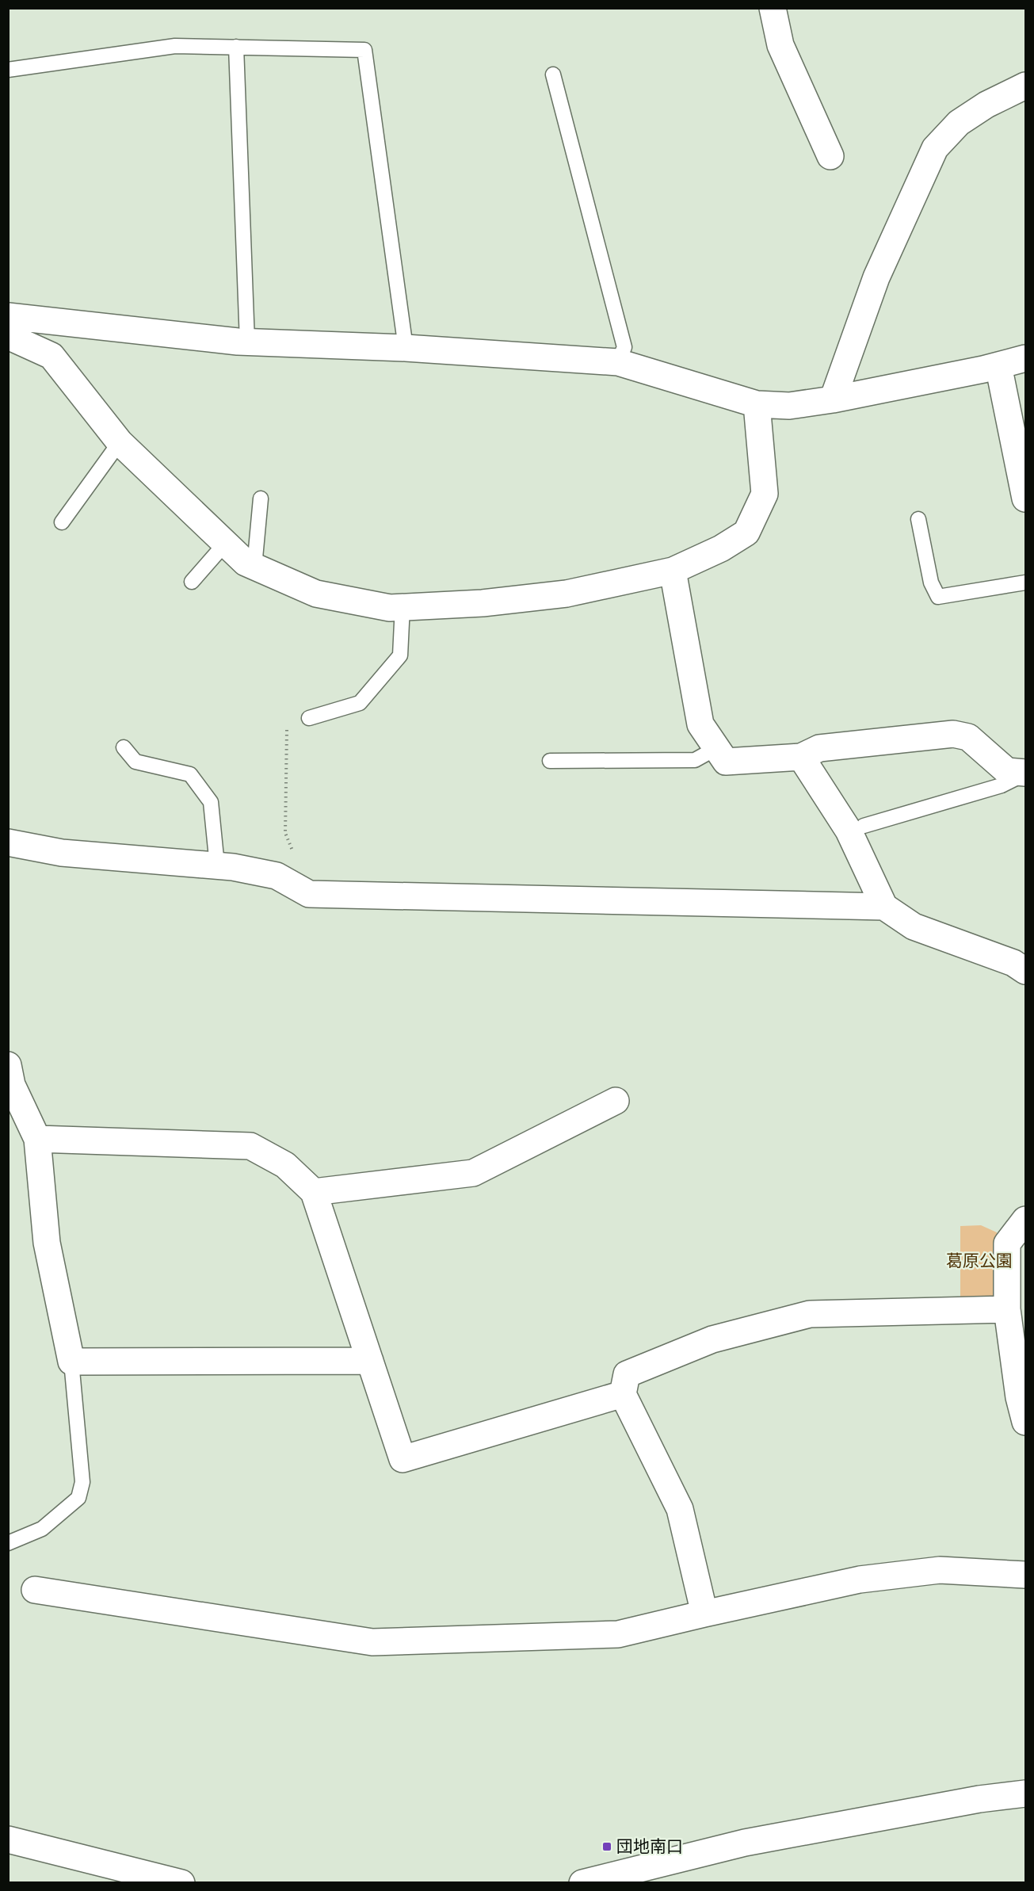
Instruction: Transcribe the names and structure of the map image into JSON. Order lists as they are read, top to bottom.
{
  "parks": ["葛原公園"],
  "places": {
    "transit": ["団地南口"]
  }
}
